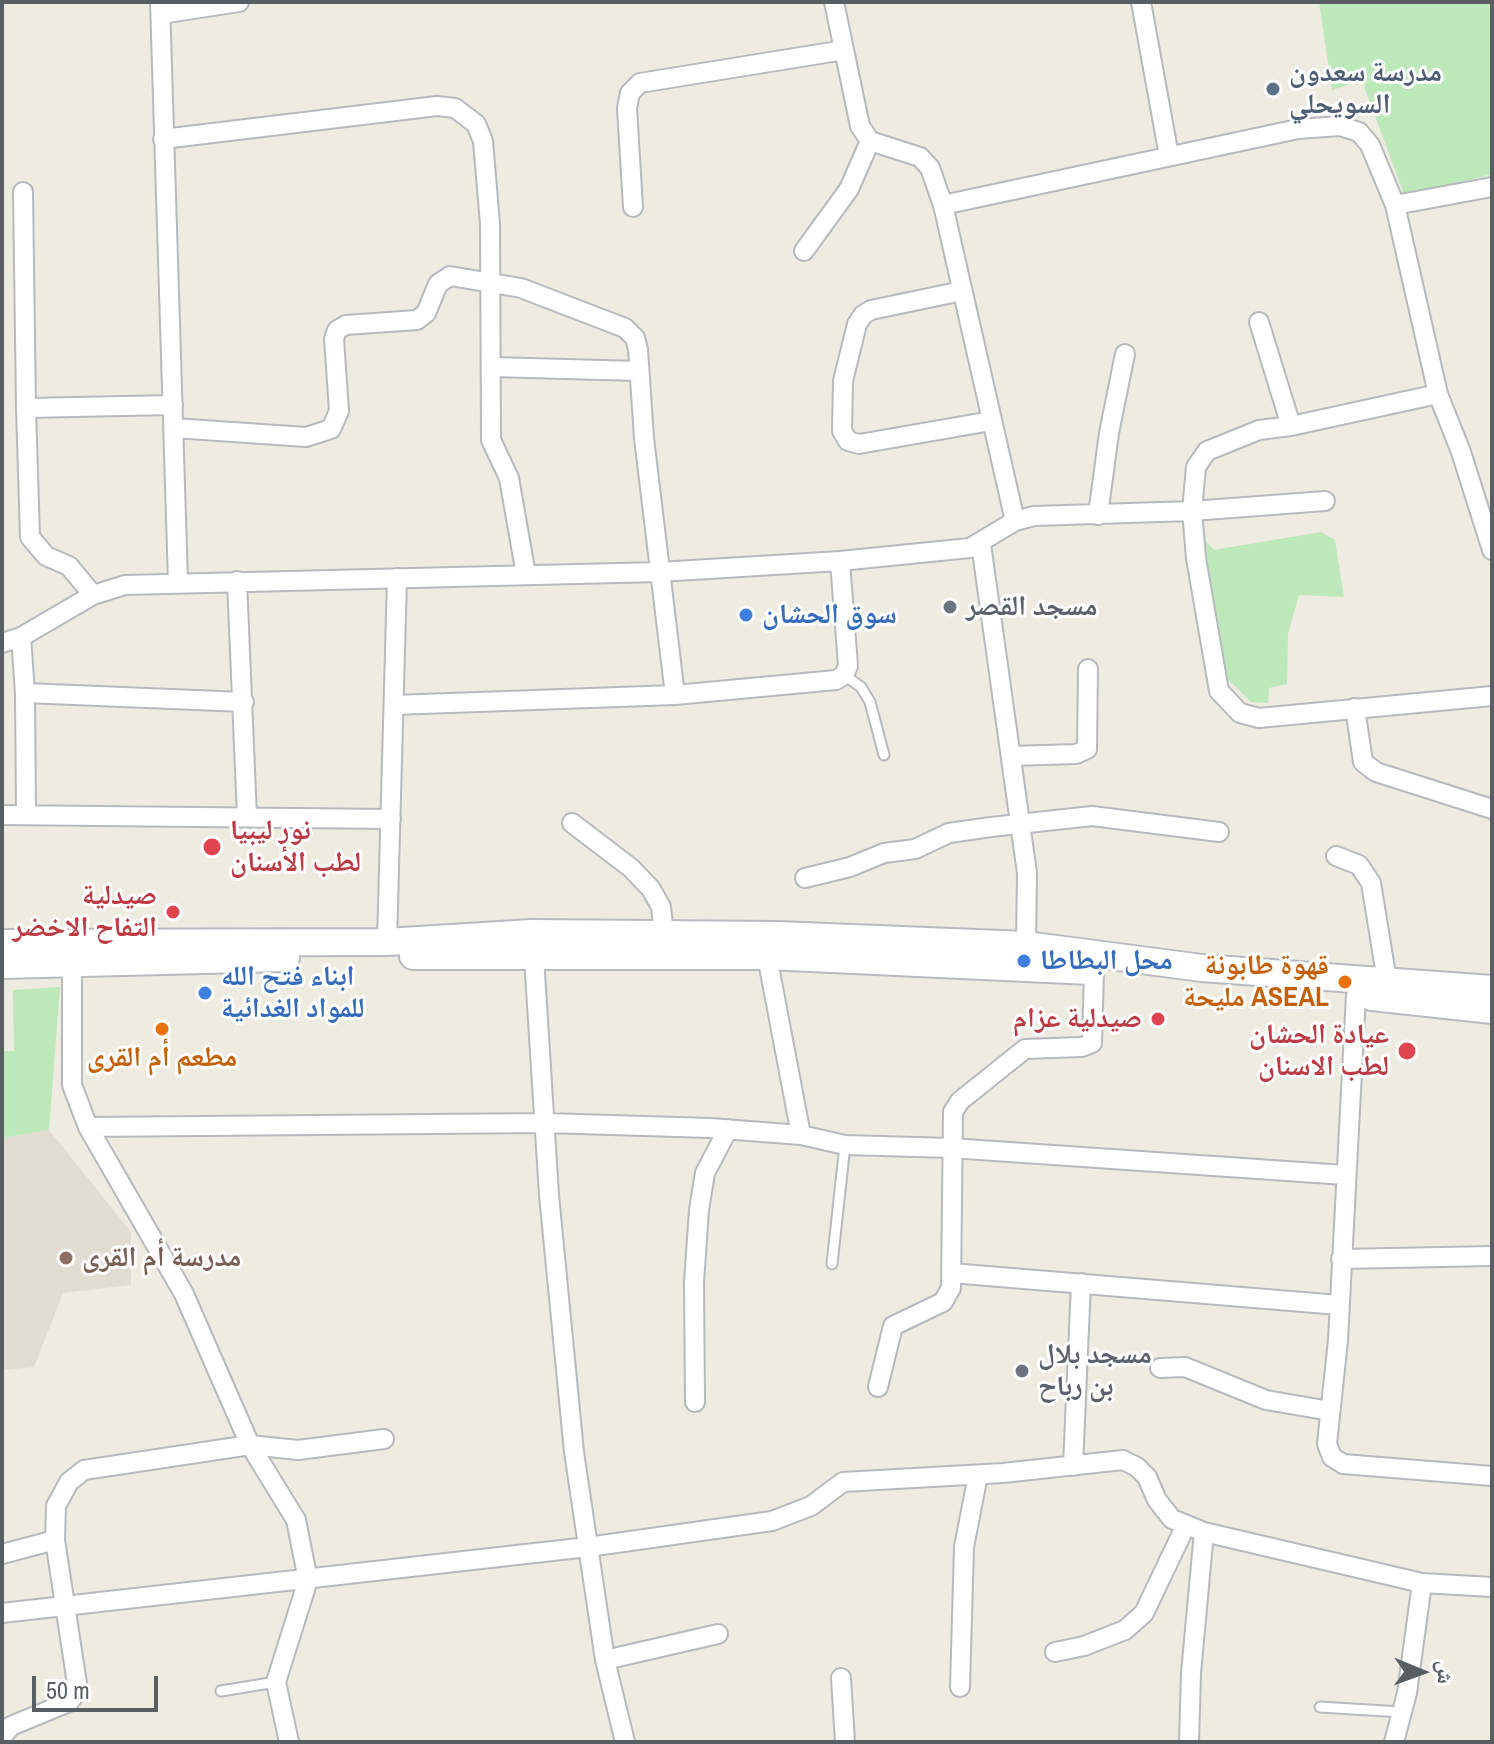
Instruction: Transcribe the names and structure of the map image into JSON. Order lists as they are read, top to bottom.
{
  "places": [
    "مدرسة سعدون السويحلي",
    "مسجد القصر",
    "سوق الحشان",
    "نور ليبيا لطب الأسنان",
    "صيدلية التفاح الاخضر",
    "محل البطاطا",
    "قهوة طابونة مليحة ASEAL",
    "ابناء فتح الله للمواد الغدائية",
    "صيدلية عزام",
    "مطعم أم القرى",
    "عيادة الحشان لطب الاسنان",
    "مدرسة أم القرى",
    "مسجد بلال بن رباح"
  ],
  "scale_bar": "50 m",
  "north": "right"
}
